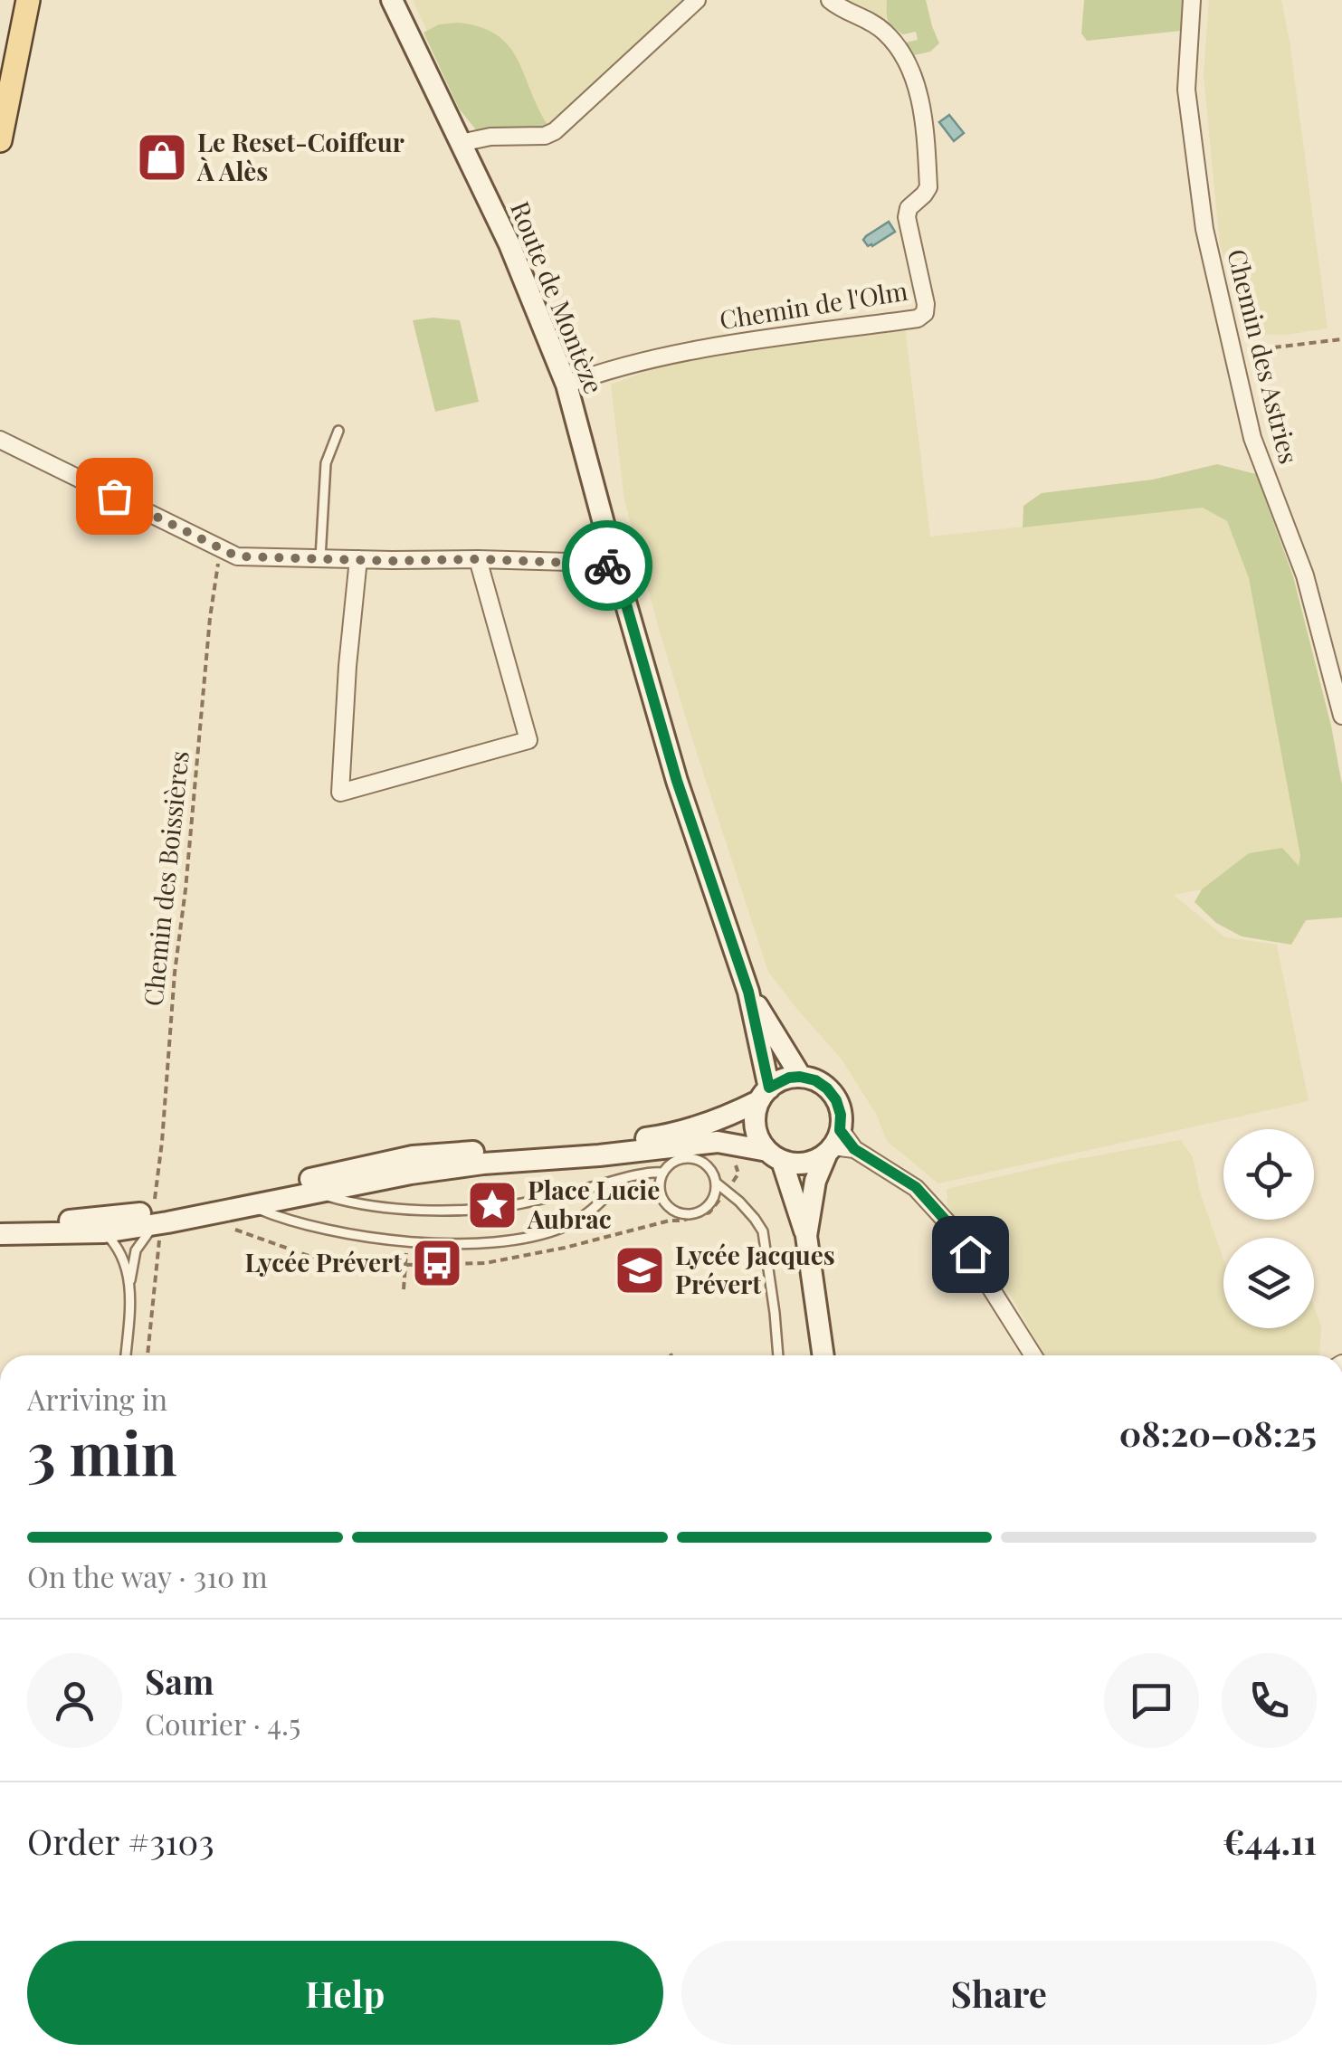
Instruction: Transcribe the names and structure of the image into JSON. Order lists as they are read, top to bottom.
{
  "streets": {
    "street": ["Route de Montèze", "Chemin de l'Olm", "Chemin des Astries"],
    "path": ["Chemin des Boissières"]
  },
  "crossings": [
    ["Route de Montèze", "Chemin de l'Olm"]
  ],
  "places": {
    "shop": ["Le Reset-Coiffeur À Alès"],
    "place": ["Place Lucie Aubrac"],
    "bus stop": ["Lycée Prévert"],
    "school or university": ["Lycée Jacques Prévert"]
  },
  "page": {
    "heading": ["3 min", "Arriving in", "08:20–08:25"],
    "panel": [
      "Sam",
      "Courier · 4.5",
      "Order #3103",
      "€44.11"
    ],
    "bar": "On the way · 310 m",
    "buttons": ["Help", "Share"]
  }
}
